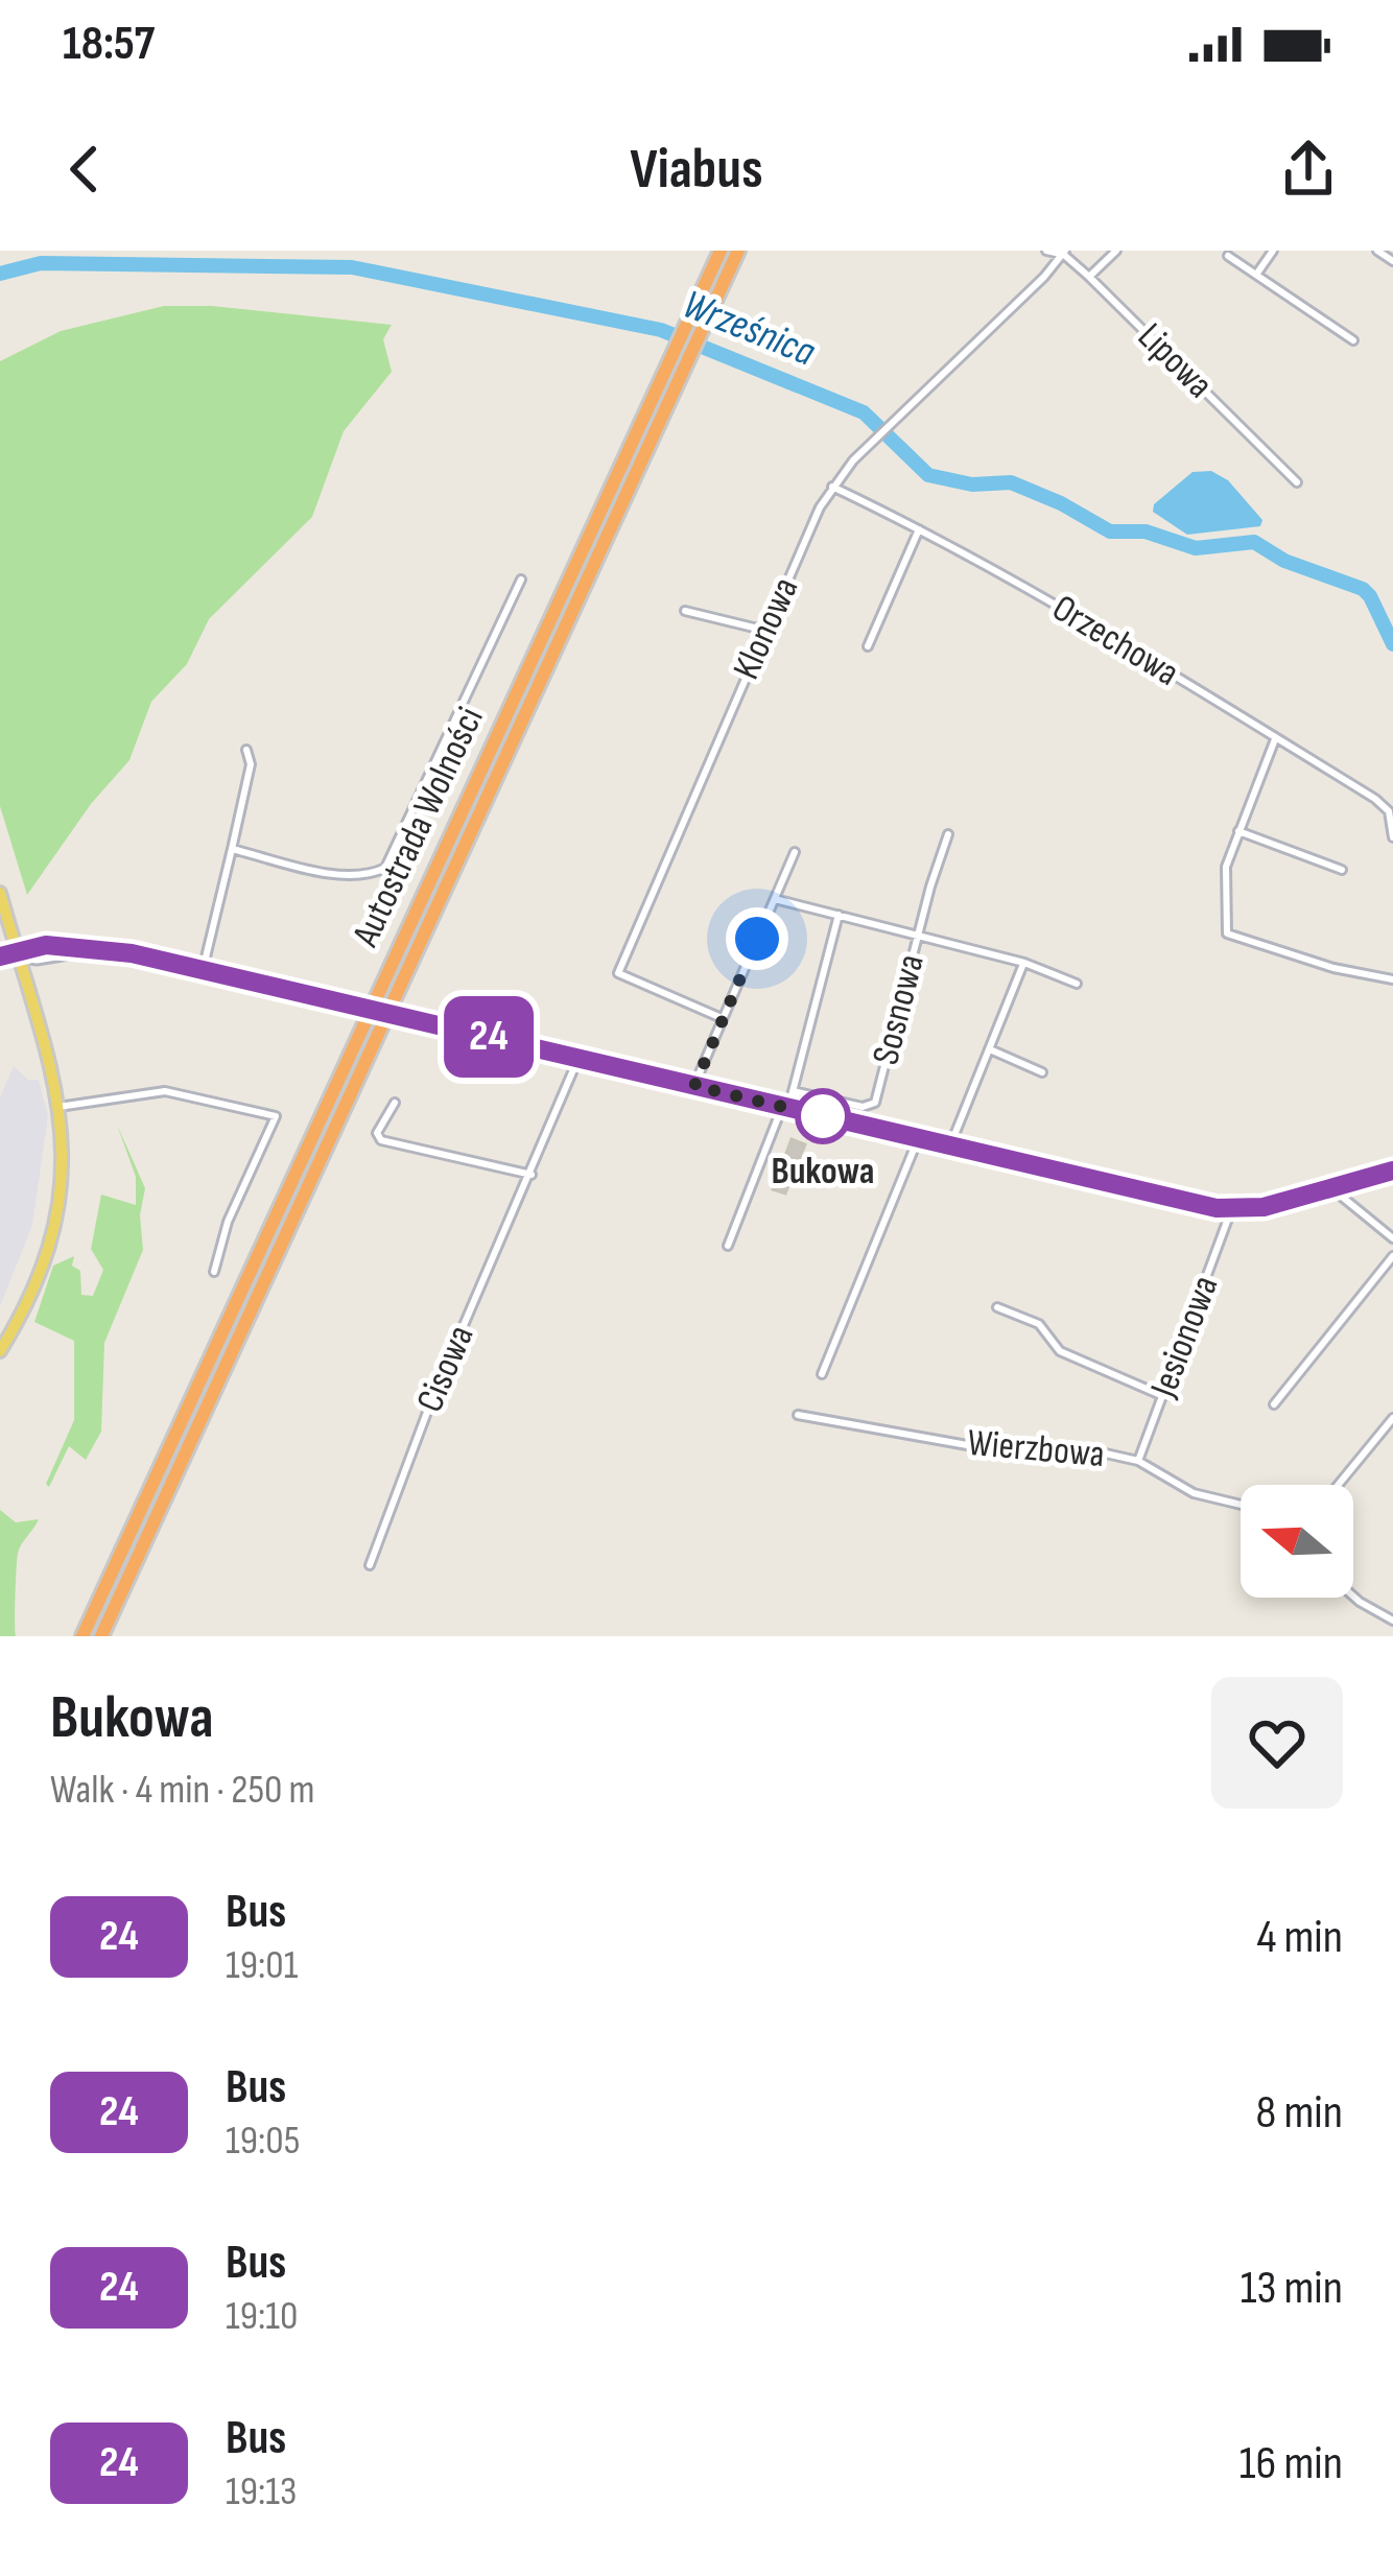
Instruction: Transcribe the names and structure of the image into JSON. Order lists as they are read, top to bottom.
{
  "streets": {
    "highway": ["Autostrada Wolności"],
    "street": [
      "Lipowa",
      "Klonowa",
      "Orzechowa",
      "Sosnowa",
      "Jesionowa",
      "Cisowa",
      "Wierzbowa"
    ]
  },
  "crossings": [
    ["Lipowa", "Klonowa"],
    ["Klonowa", "Orzechowa"],
    ["Jesionowa", "Wierzbowa"]
  ],
  "water": ["Wrześnica"],
  "places": ["Bukowa"],
  "lines": ["bus line 24"],
  "north": "left",
  "page": {
    "status": "18:57",
    "header": "Viabus",
    "on_map": "24",
    "heading": ["Bukowa", "Walk · 4 min · 250 m"],
    "list": [
      {
        "mark": "24",
        "name": "Bus",
        "note": "19:01",
        "value": "4 min"
      },
      {
        "mark": "24",
        "name": "Bus",
        "note": "19:05",
        "value": "8 min"
      },
      {
        "mark": "24",
        "name": "Bus",
        "note": "19:10",
        "value": "13 min"
      },
      {
        "mark": "24",
        "name": "Bus",
        "note": "19:13",
        "value": "16 min"
      }
    ]
  }
}
